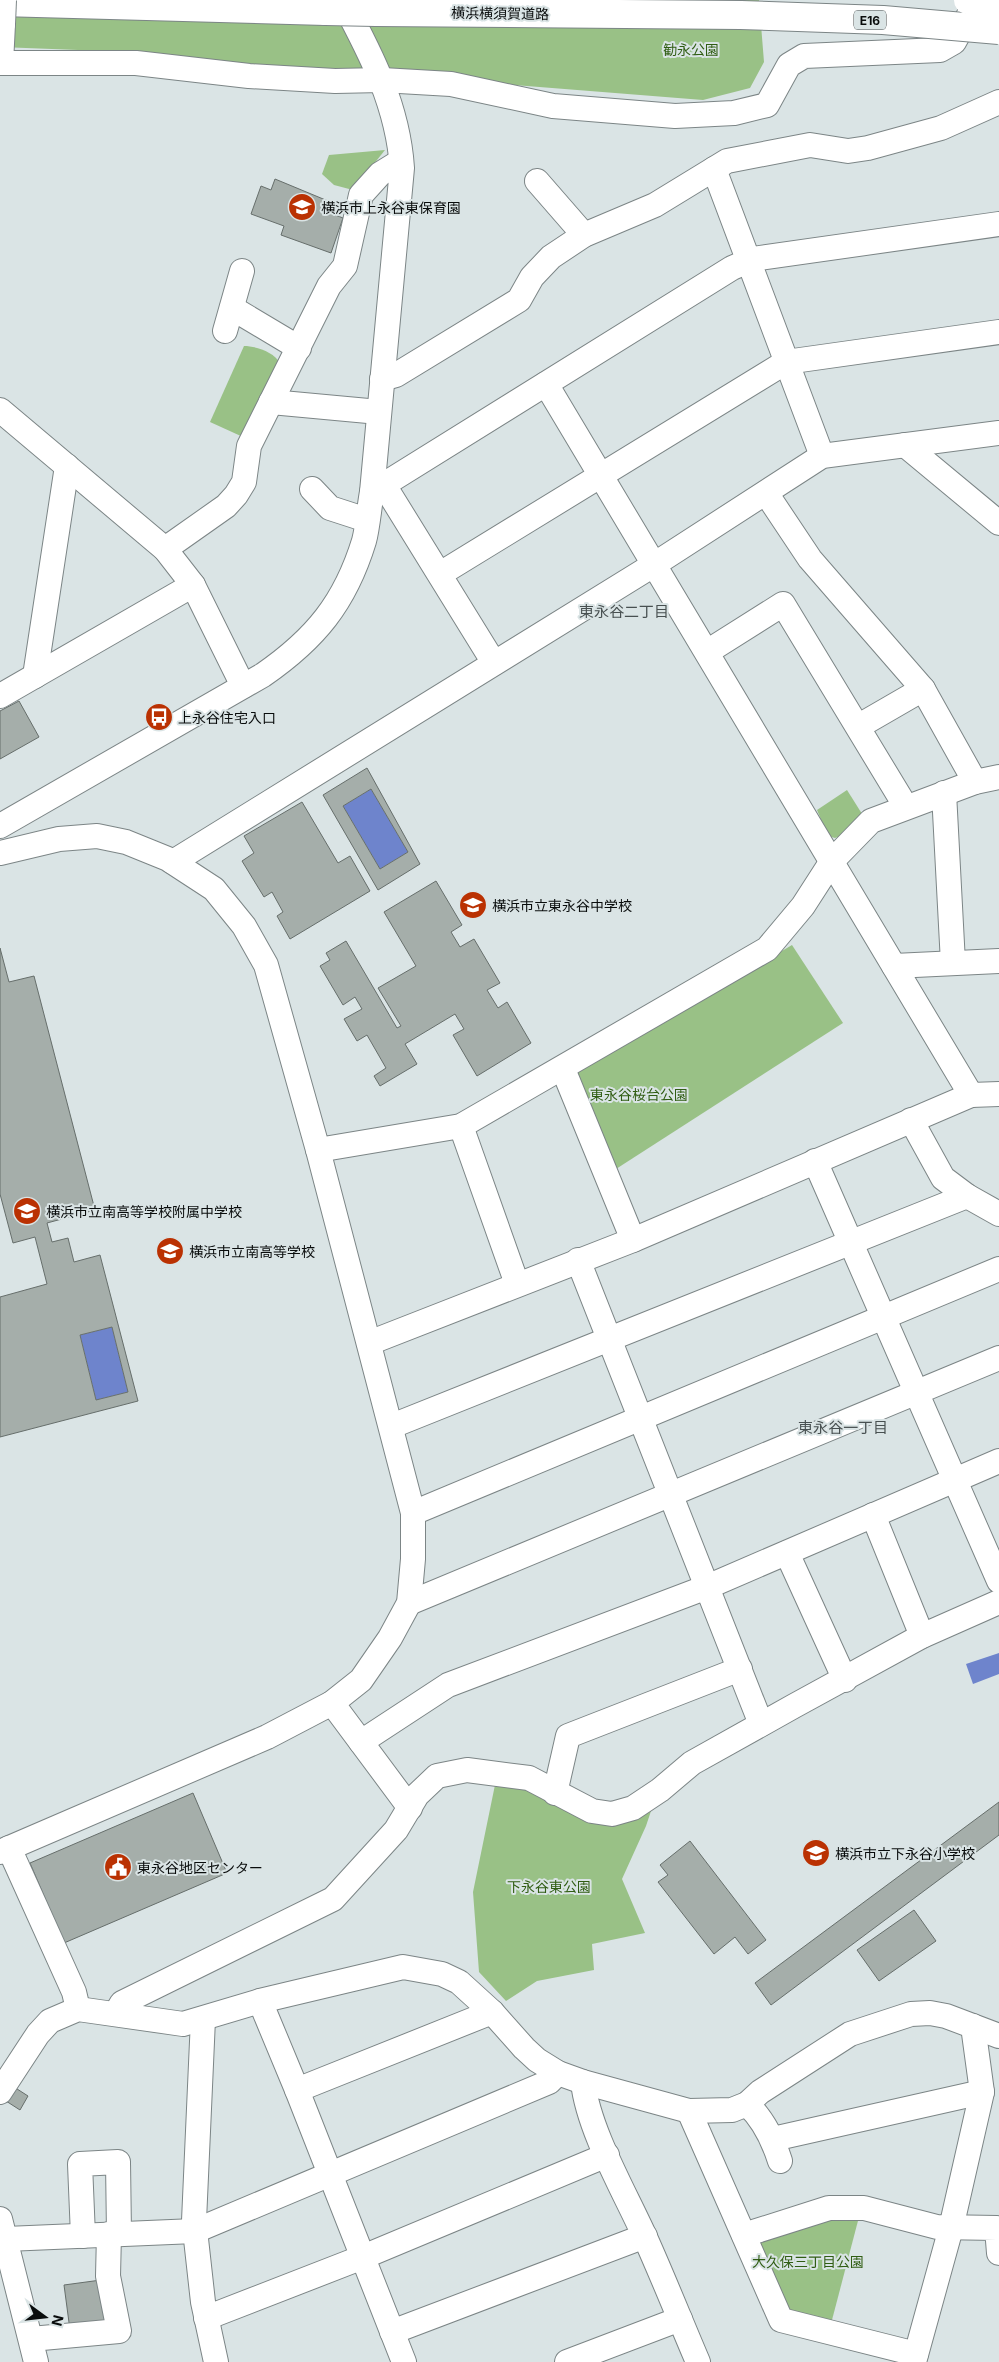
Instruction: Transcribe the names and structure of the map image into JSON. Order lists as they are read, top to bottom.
{
  "streets": {
    "highway": ["横浜横須賀道路", "E16"]
  },
  "districts": ["東永谷二丁目", "東永谷一丁目"],
  "parks": [
    "勧永公園",
    "東永谷桜台公園",
    "下永谷東公園",
    "大久保三丁目公園"
  ],
  "places": {
    "school or university": [
      "横浜市上永谷東保育園",
      "横浜市立東永谷中学校",
      "横浜市立南高等学校附属中学校",
      "横浜市立南高等学校",
      "横浜市立下永谷小学校"
    ],
    "bus stop": ["上永谷住宅入口"],
    "public building": ["東永谷地区センター"]
  },
  "north": "right"
}
